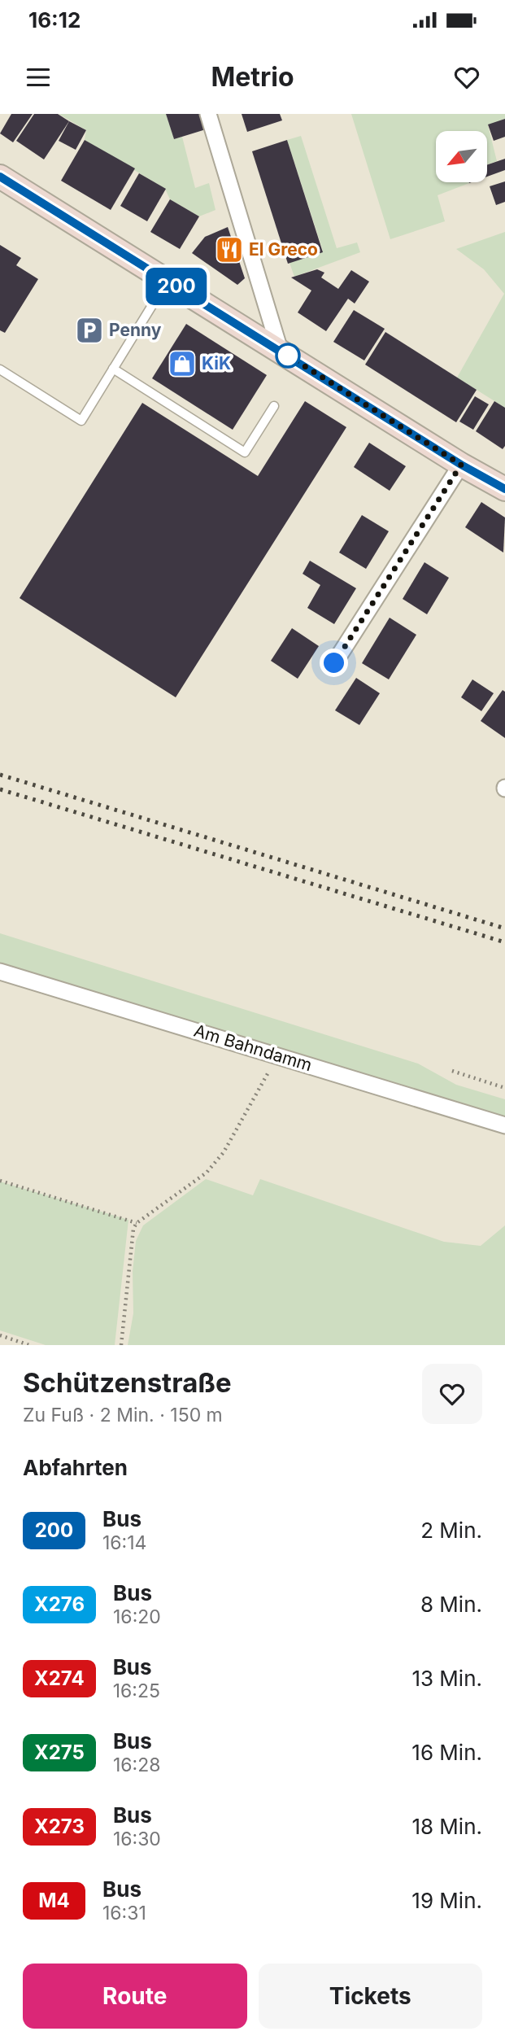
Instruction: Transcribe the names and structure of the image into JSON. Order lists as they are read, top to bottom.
{
  "streets": {
    "street": ["Am Bahndamm"]
  },
  "places": {
    "restaurant": ["El Greco"],
    "parking": ["Penny"],
    "shop": ["KiK"]
  },
  "lines": ["bus line 200"],
  "north": "bottom left",
  "page": {
    "status": "16:12",
    "header": "Metrio",
    "on_map": "200",
    "heading": [
      ["Schützenstraße", "Zu Fuß · 2 Min. · 150 m"],
      "Abfahrten"
    ],
    "list": [
      {
        "mark": "200",
        "name": "Bus",
        "note": "16:14",
        "value": "2 Min."
      },
      {
        "mark": "X276",
        "name": "Bus",
        "note": "16:20",
        "value": "8 Min."
      },
      {
        "mark": "X274",
        "name": "Bus",
        "note": "16:25",
        "value": "13 Min."
      },
      {
        "mark": "X275",
        "name": "Bus",
        "note": "16:28",
        "value": "16 Min."
      },
      {
        "mark": "X273",
        "name": "Bus",
        "note": "16:30",
        "value": "18 Min."
      },
      {
        "mark": "M4",
        "name": "Bus",
        "note": "16:31",
        "value": "19 Min."
      }
    ],
    "buttons": ["Route", "Tickets"]
  }
}
